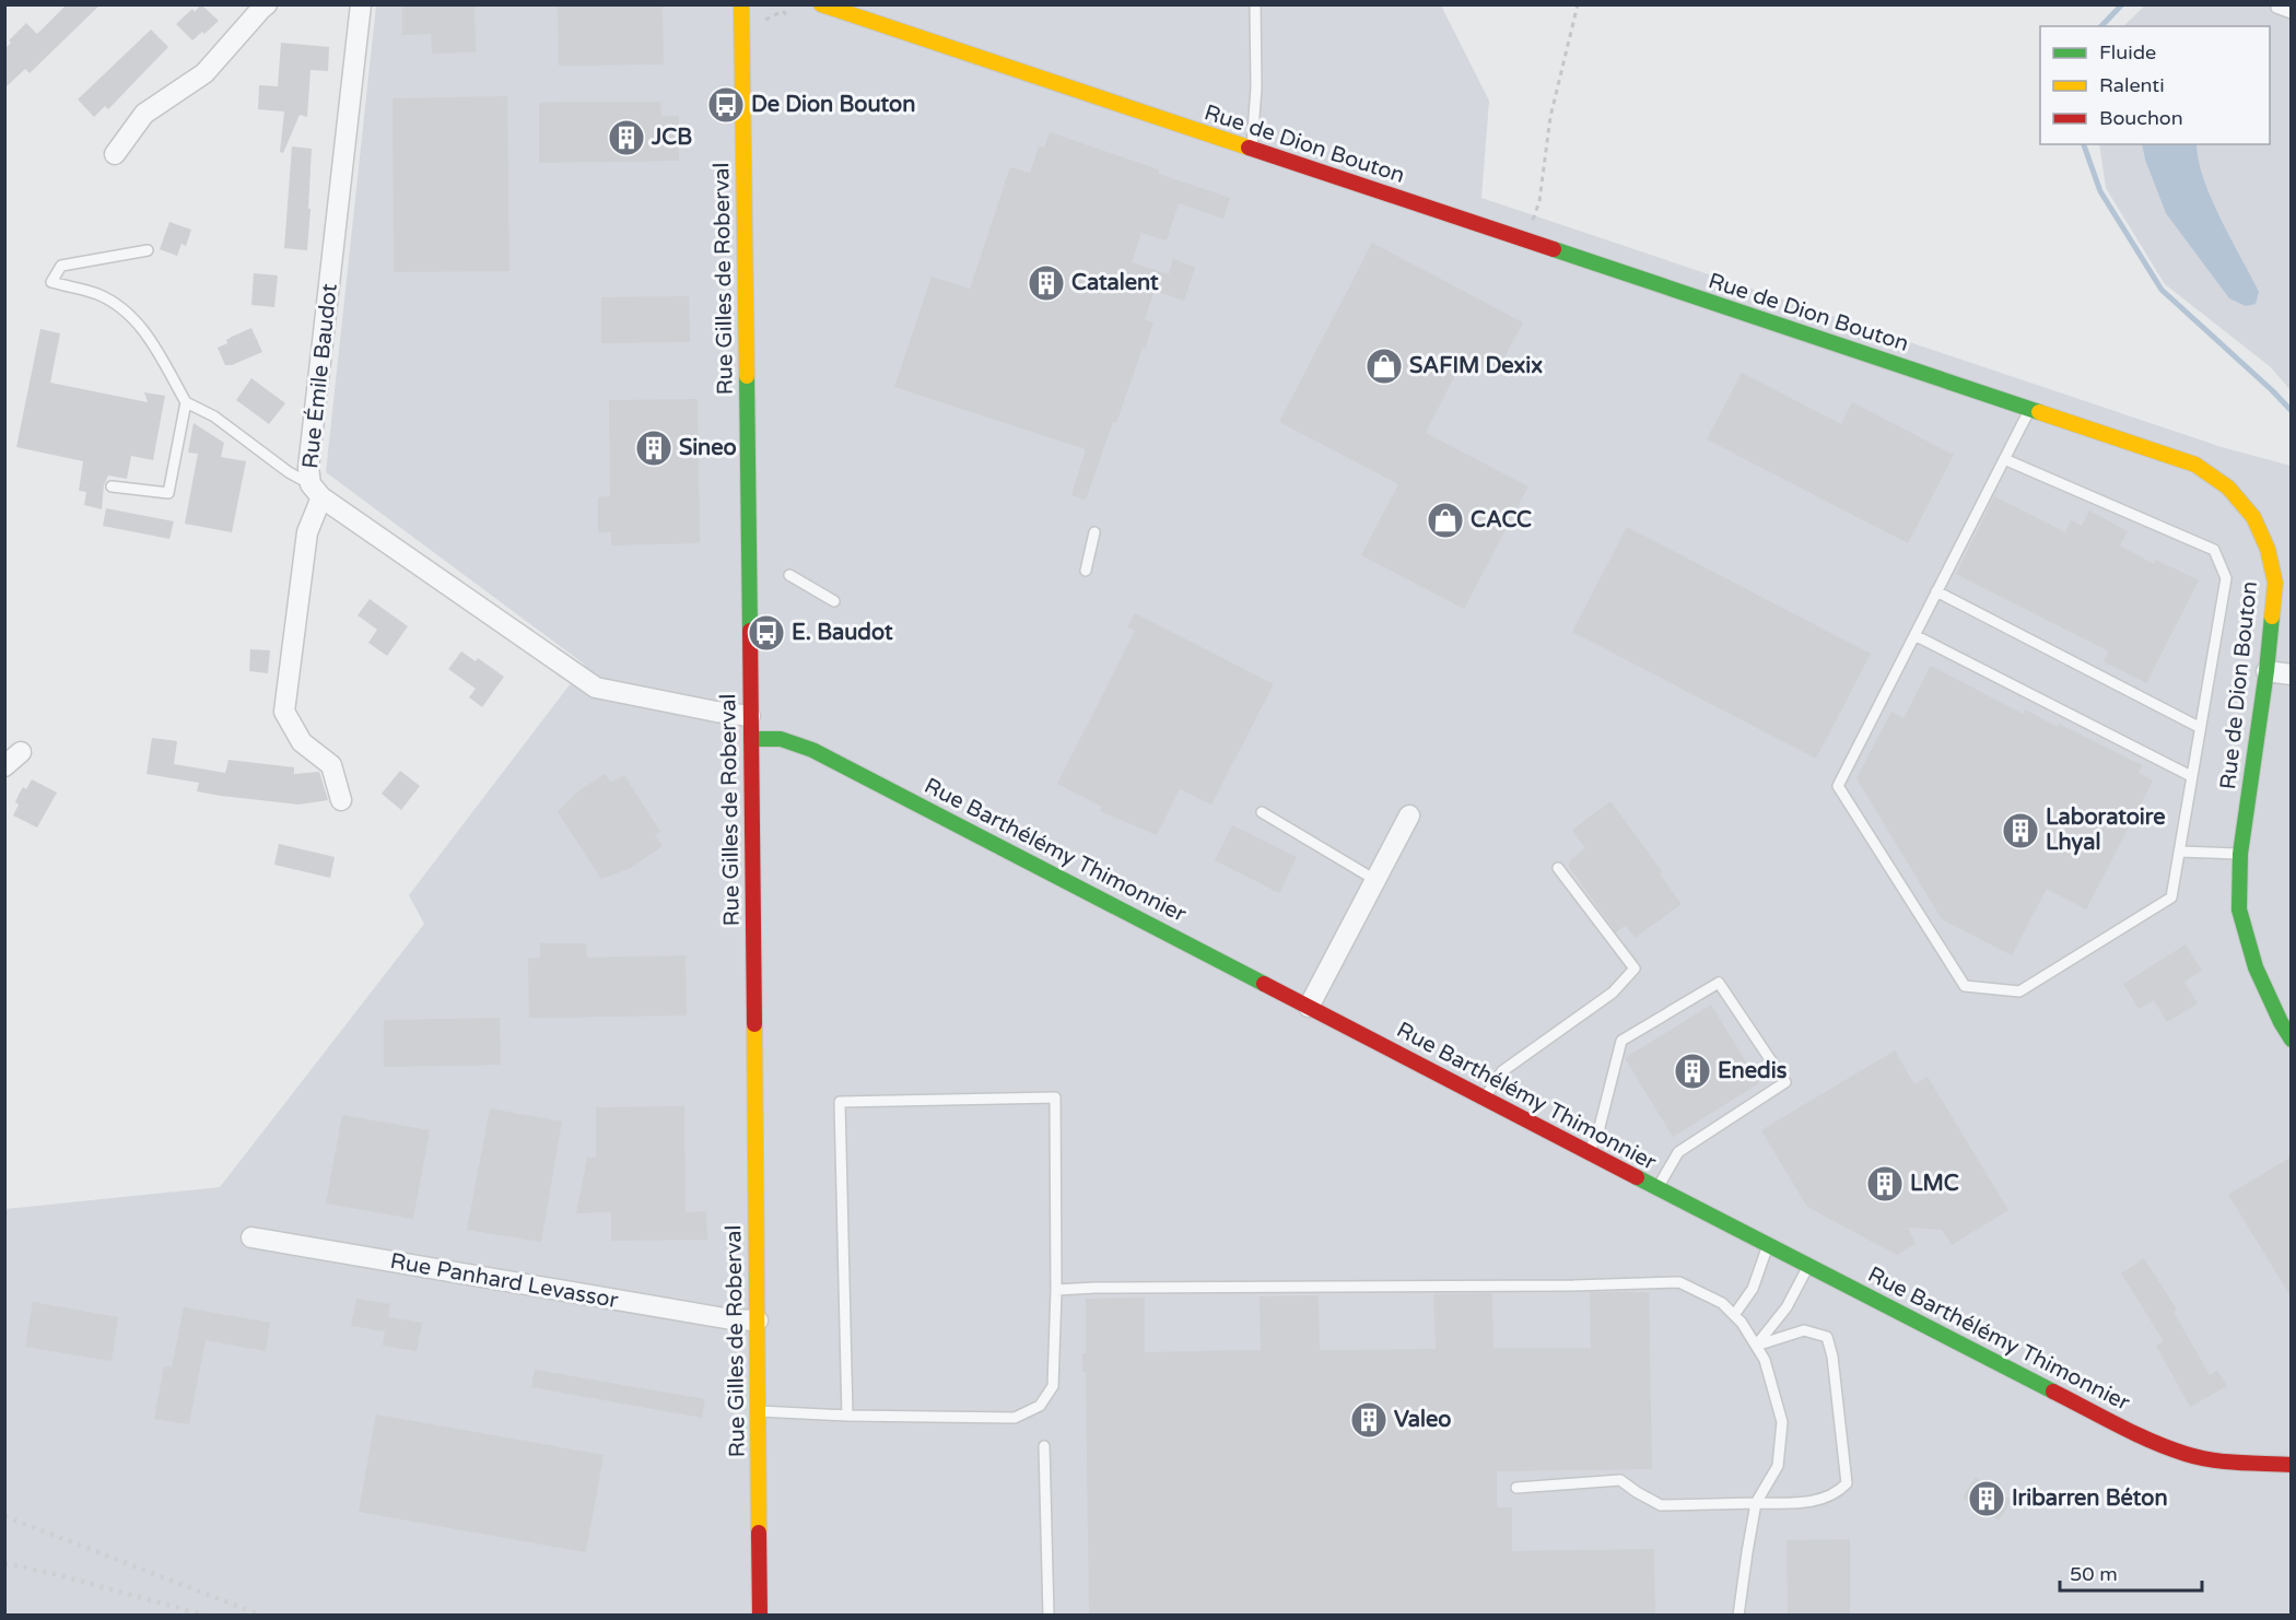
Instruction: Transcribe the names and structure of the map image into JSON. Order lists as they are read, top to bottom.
{
  "streets": {
    "street": [
      "Rue de Dion Bouton",
      "Rue Gilles de Roberval",
      "Rue Émile Baudot",
      "Rue Barthélémy Thimonnier",
      "Rue Panhard Levassor"
    ]
  },
  "crossings": [
    ["Rue Gilles de Roberval", "Rue Barthélémy Thimonnier"],
    ["Rue Gilles de Roberval", "Rue Panhard Levassor"]
  ],
  "places": {
    "bus stop": ["De Dion Bouton", "E. Baudot"],
    "building": [
      "JCB",
      "Catalent",
      "Sineo",
      "Laboratoire Lhyal",
      "Enedis",
      "LMC",
      "Valeo",
      "Iribarren Béton"
    ],
    "shop": ["SAFIM Dexix", "CACC"]
  },
  "legend": ["Fluide", "Ralenti", "Bouchon"],
  "scale_bar": "50 m"
}
